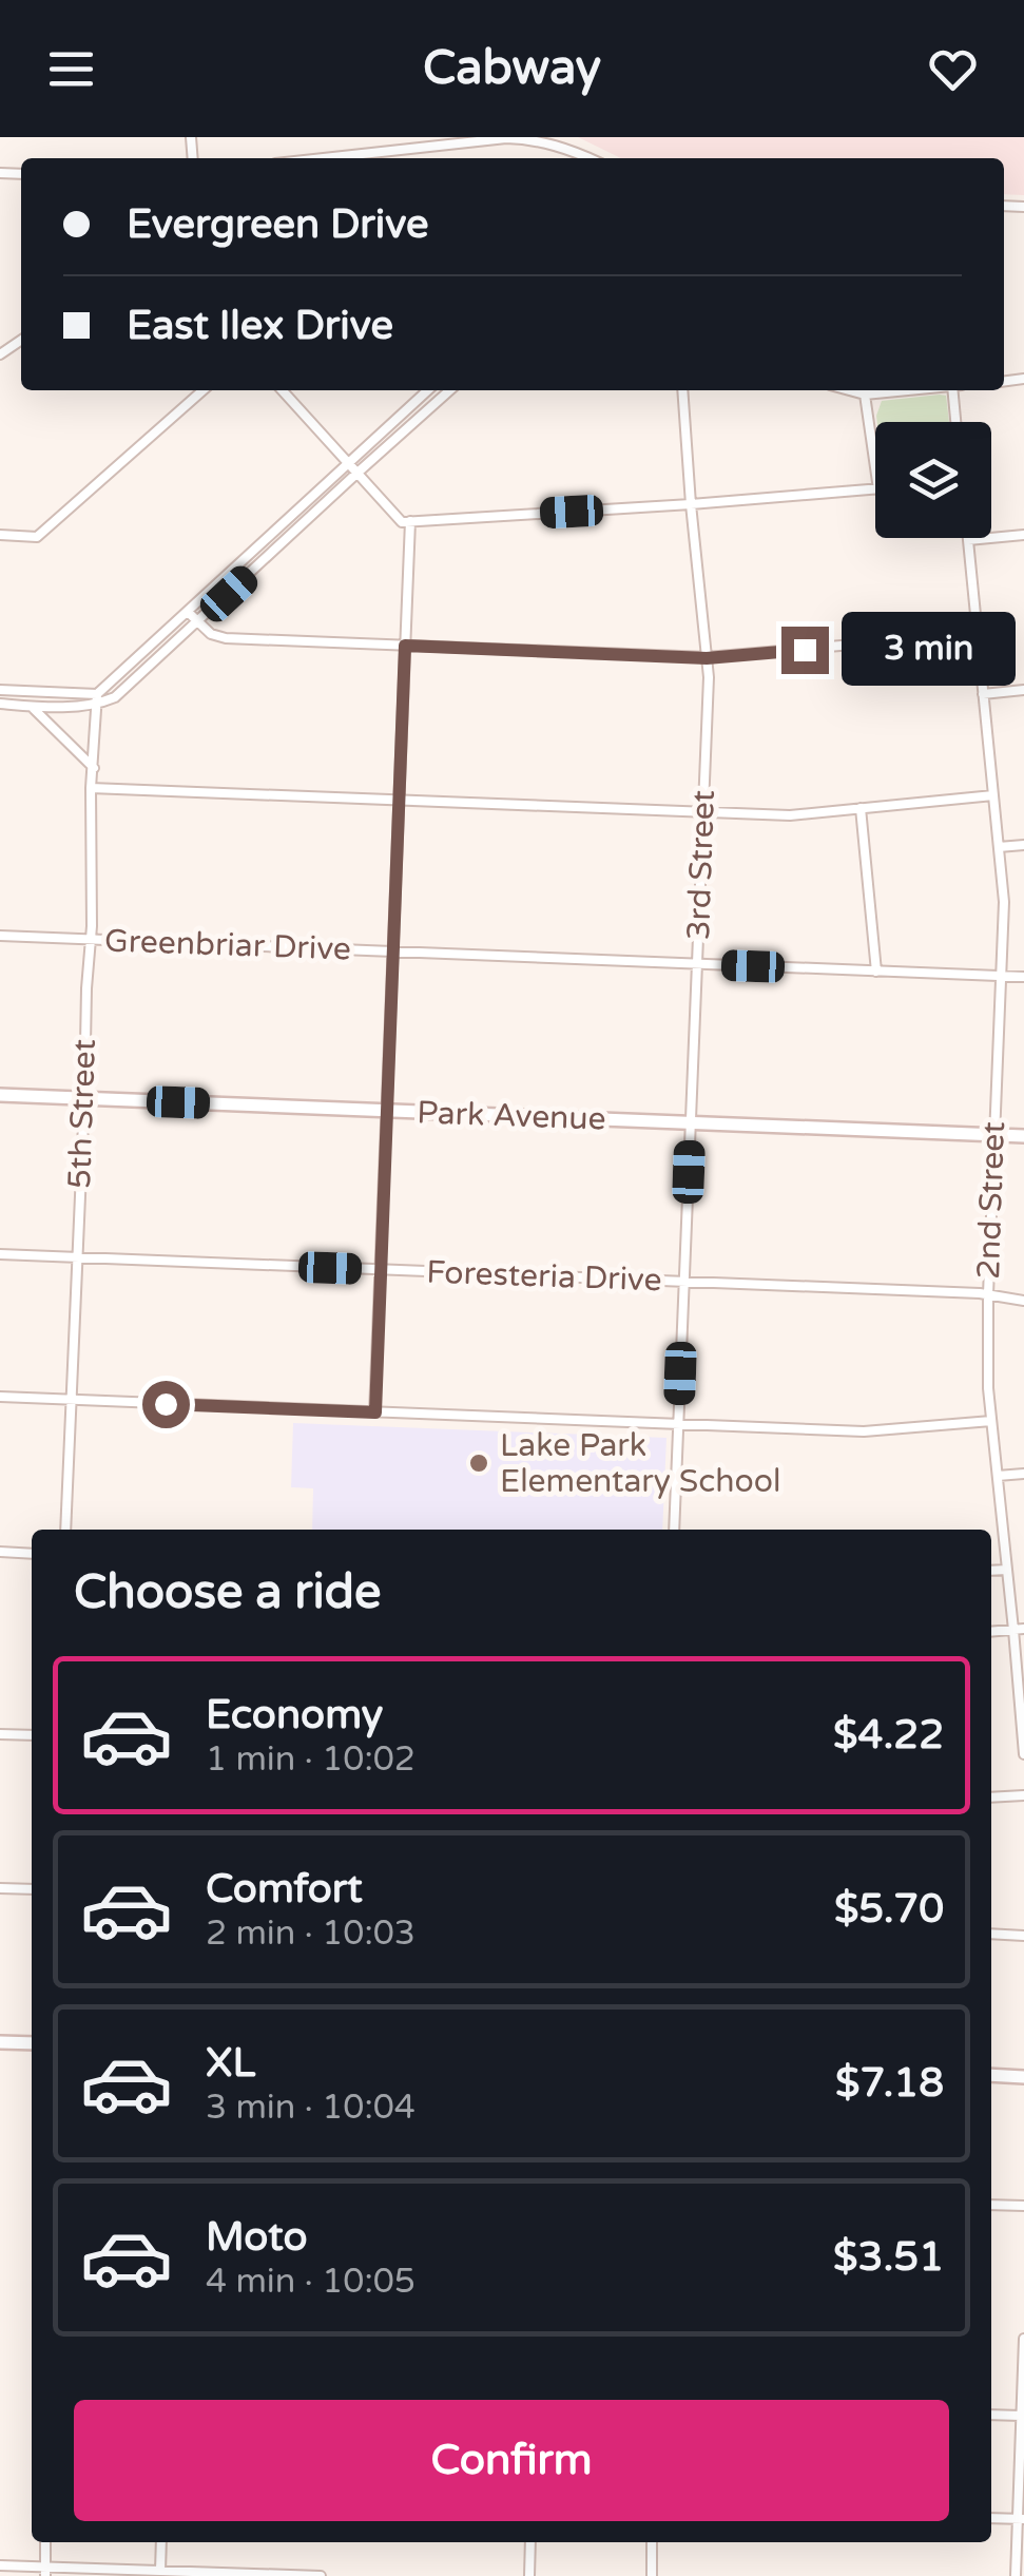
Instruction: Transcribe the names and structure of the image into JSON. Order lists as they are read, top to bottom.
{
  "streets": {
    "street": [
      "3rd Street",
      "Greenbriar Drive",
      "5th Street",
      "Park Avenue",
      "2nd Street",
      "Foresteria Drive"
    ]
  },
  "crossings": [
    ["3rd Street", "Greenbriar Drive"],
    ["3rd Street", "Park Avenue"],
    ["3rd Street", "Foresteria Drive"],
    ["Greenbriar Drive", "5th Street"],
    ["Greenbriar Drive", "2nd Street"],
    ["5th Street", "Park Avenue"],
    ["5th Street", "Foresteria Drive"],
    ["Park Avenue", "2nd Street"],
    ["2nd Street", "Foresteria Drive"]
  ],
  "places": ["Lake Park Elementary School"],
  "page": {
    "header": "Cabway",
    "banner": ["Evergreen Drive", "East Ilex Drive"],
    "bubble": "3 min",
    "heading": "Choose a ride",
    "list": [
      {
        "name": "Economy",
        "note": "1 min · 10:02",
        "value": "$4.22"
      },
      {
        "name": "Comfort",
        "note": "2 min · 10:03",
        "value": "$5.70"
      },
      {
        "name": "XL",
        "note": "3 min · 10:04",
        "value": "$7.18"
      },
      {
        "name": "Moto",
        "note": "4 min · 10:05",
        "value": "$3.51"
      }
    ],
    "buttons": "Confirm"
  }
}
